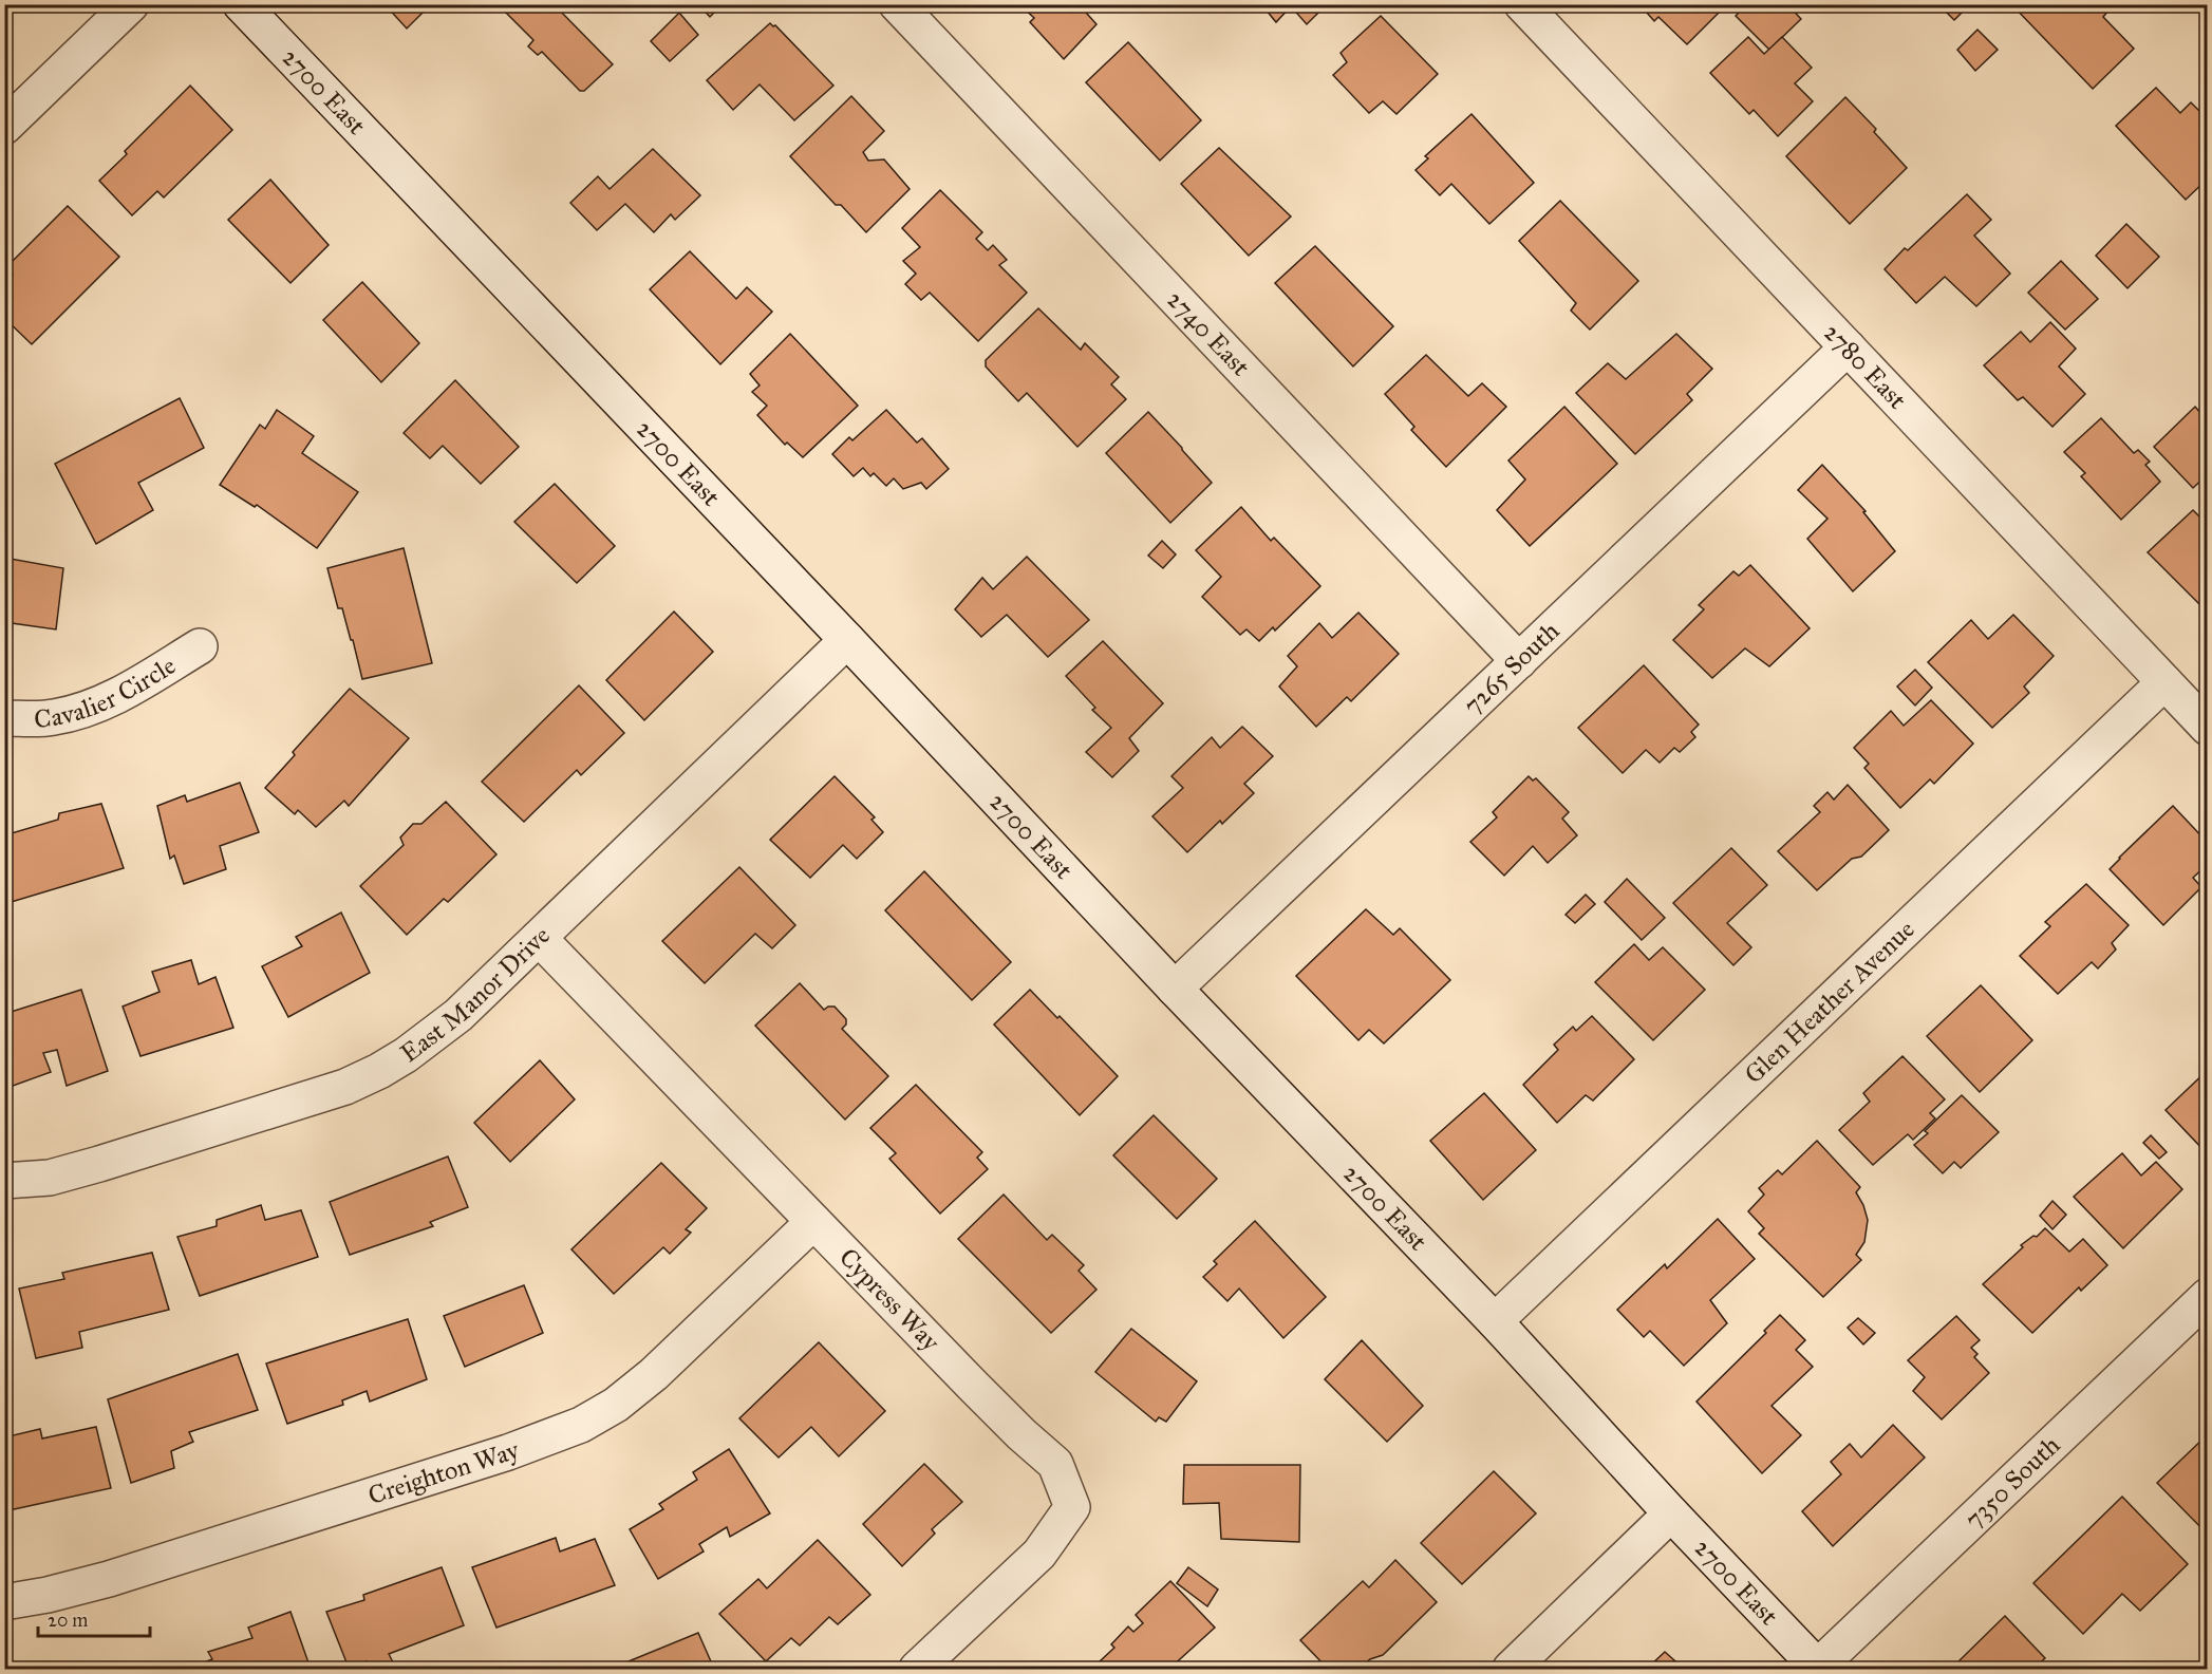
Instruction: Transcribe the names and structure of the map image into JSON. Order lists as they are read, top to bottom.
{
  "streets": {
    "street": [
      "2700 East",
      "2740 East",
      "2780 East",
      "7265 South",
      "Cavalier Circle",
      "East Manor Drive",
      "Glen Heather Avenue",
      "Cypress Way",
      "Creighton Way",
      "7350 South"
    ]
  },
  "crossings": [
    ["2700 East", "7265 South"],
    ["2700 East", "East Manor Drive"],
    ["2700 East", "Glen Heather Avenue"],
    ["2700 East", "7350 South"],
    ["2740 East", "7265 South"],
    ["2780 East", "7265 South"],
    ["2780 East", "Glen Heather Avenue"],
    ["East Manor Drive", "Cypress Way"],
    ["Cypress Way", "Creighton Way"]
  ],
  "scale_bar": "20 m"
}
